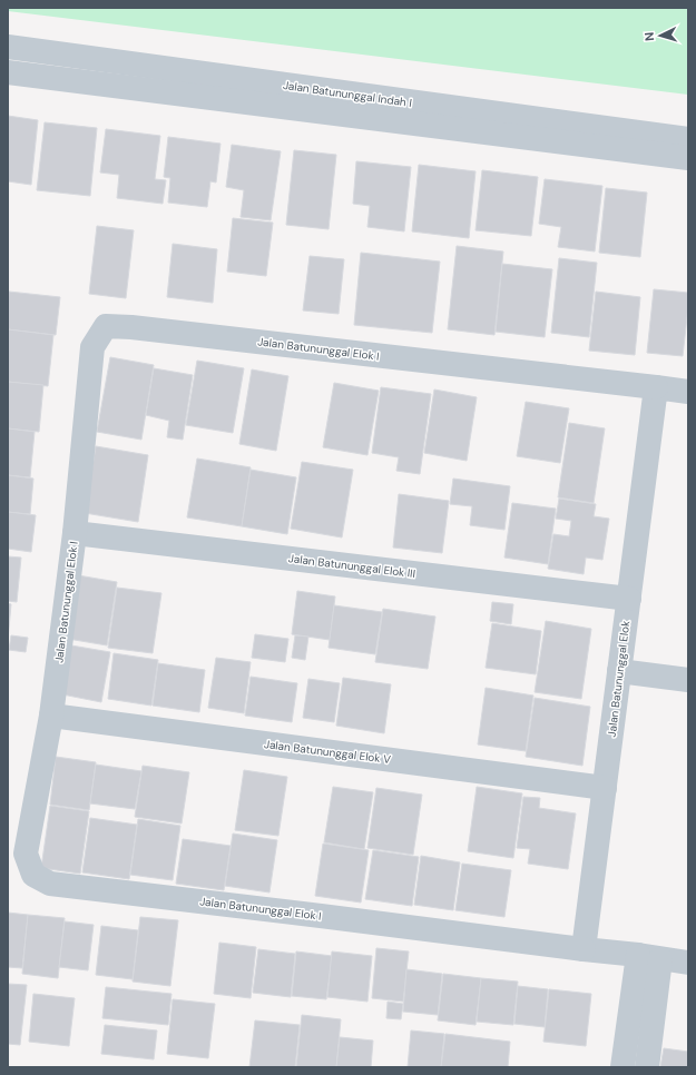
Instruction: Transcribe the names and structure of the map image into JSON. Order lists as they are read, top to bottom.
{
  "streets": {
    "street": [
      "Jalan Batununggal Indah I",
      "Jalan Batununggal Elok I",
      "Jalan Batununggal Elok III",
      "Jalan Batununggal Elok",
      "Jalan Batununggal Elok V"
    ]
  },
  "crossings": [
    ["Jalan Batununggal Elok I", "Jalan Batununggal Elok III"],
    ["Jalan Batununggal Elok I", "Jalan Batununggal Elok"],
    ["Jalan Batununggal Elok I", "Jalan Batununggal Elok V"],
    ["Jalan Batununggal Elok III", "Jalan Batununggal Elok"],
    ["Jalan Batununggal Elok", "Jalan Batununggal Elok V"]
  ],
  "north": "left"
}
